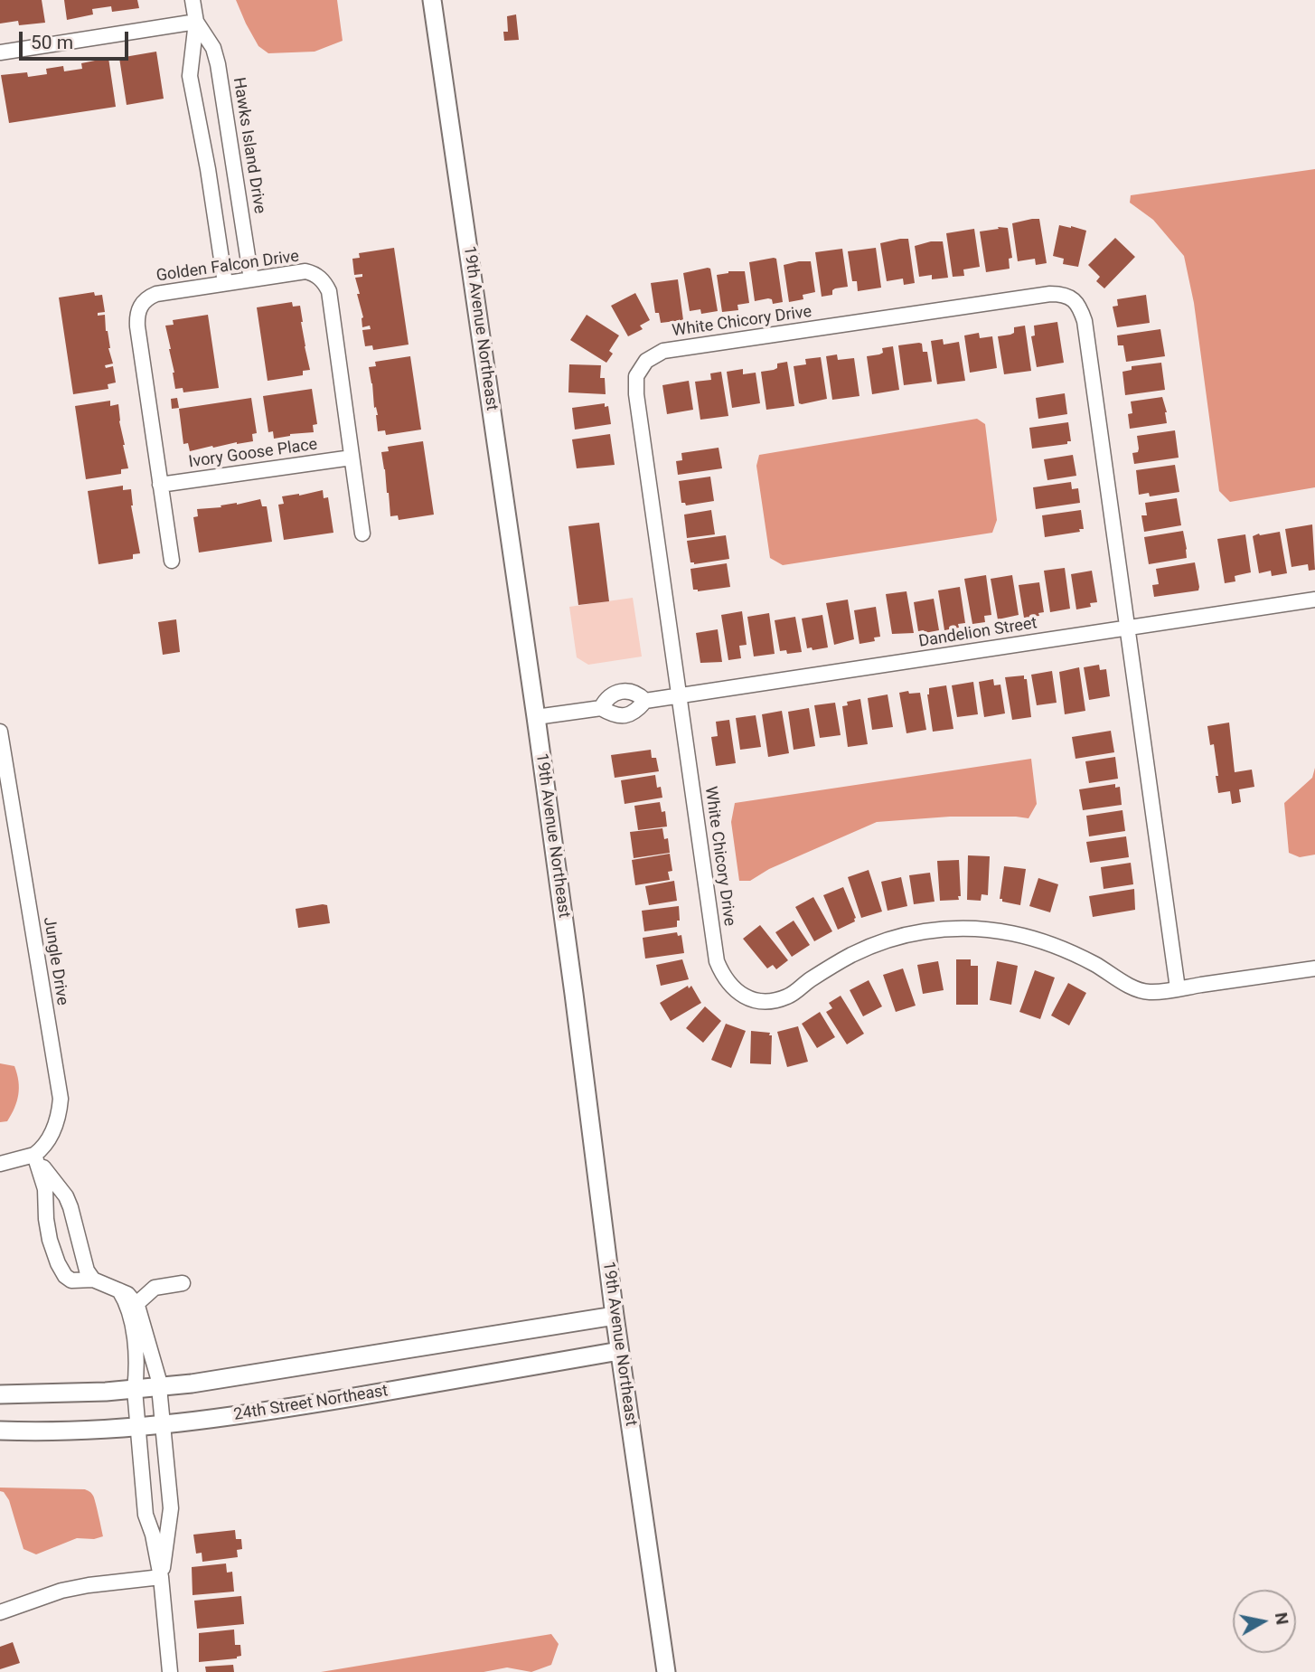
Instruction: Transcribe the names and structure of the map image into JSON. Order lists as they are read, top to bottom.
{
  "streets": {
    "street": [
      "Hawks Island Drive",
      "Golden Falcon Drive",
      "White Chicory Drive",
      "19th Avenue Northeast",
      "Ivory Goose Place",
      "Dandelion Street",
      "Jungle Drive",
      "24th Street Northeast"
    ]
  },
  "crossings": [
    ["Hawks Island Drive", "Golden Falcon Drive"],
    ["Golden Falcon Drive", "Ivory Goose Place"],
    ["White Chicory Drive", "Dandelion Street"],
    ["19th Avenue Northeast", "Dandelion Street"],
    ["19th Avenue Northeast", "24th Street Northeast"]
  ],
  "scale_bar": "50 m",
  "north": "right"
}
